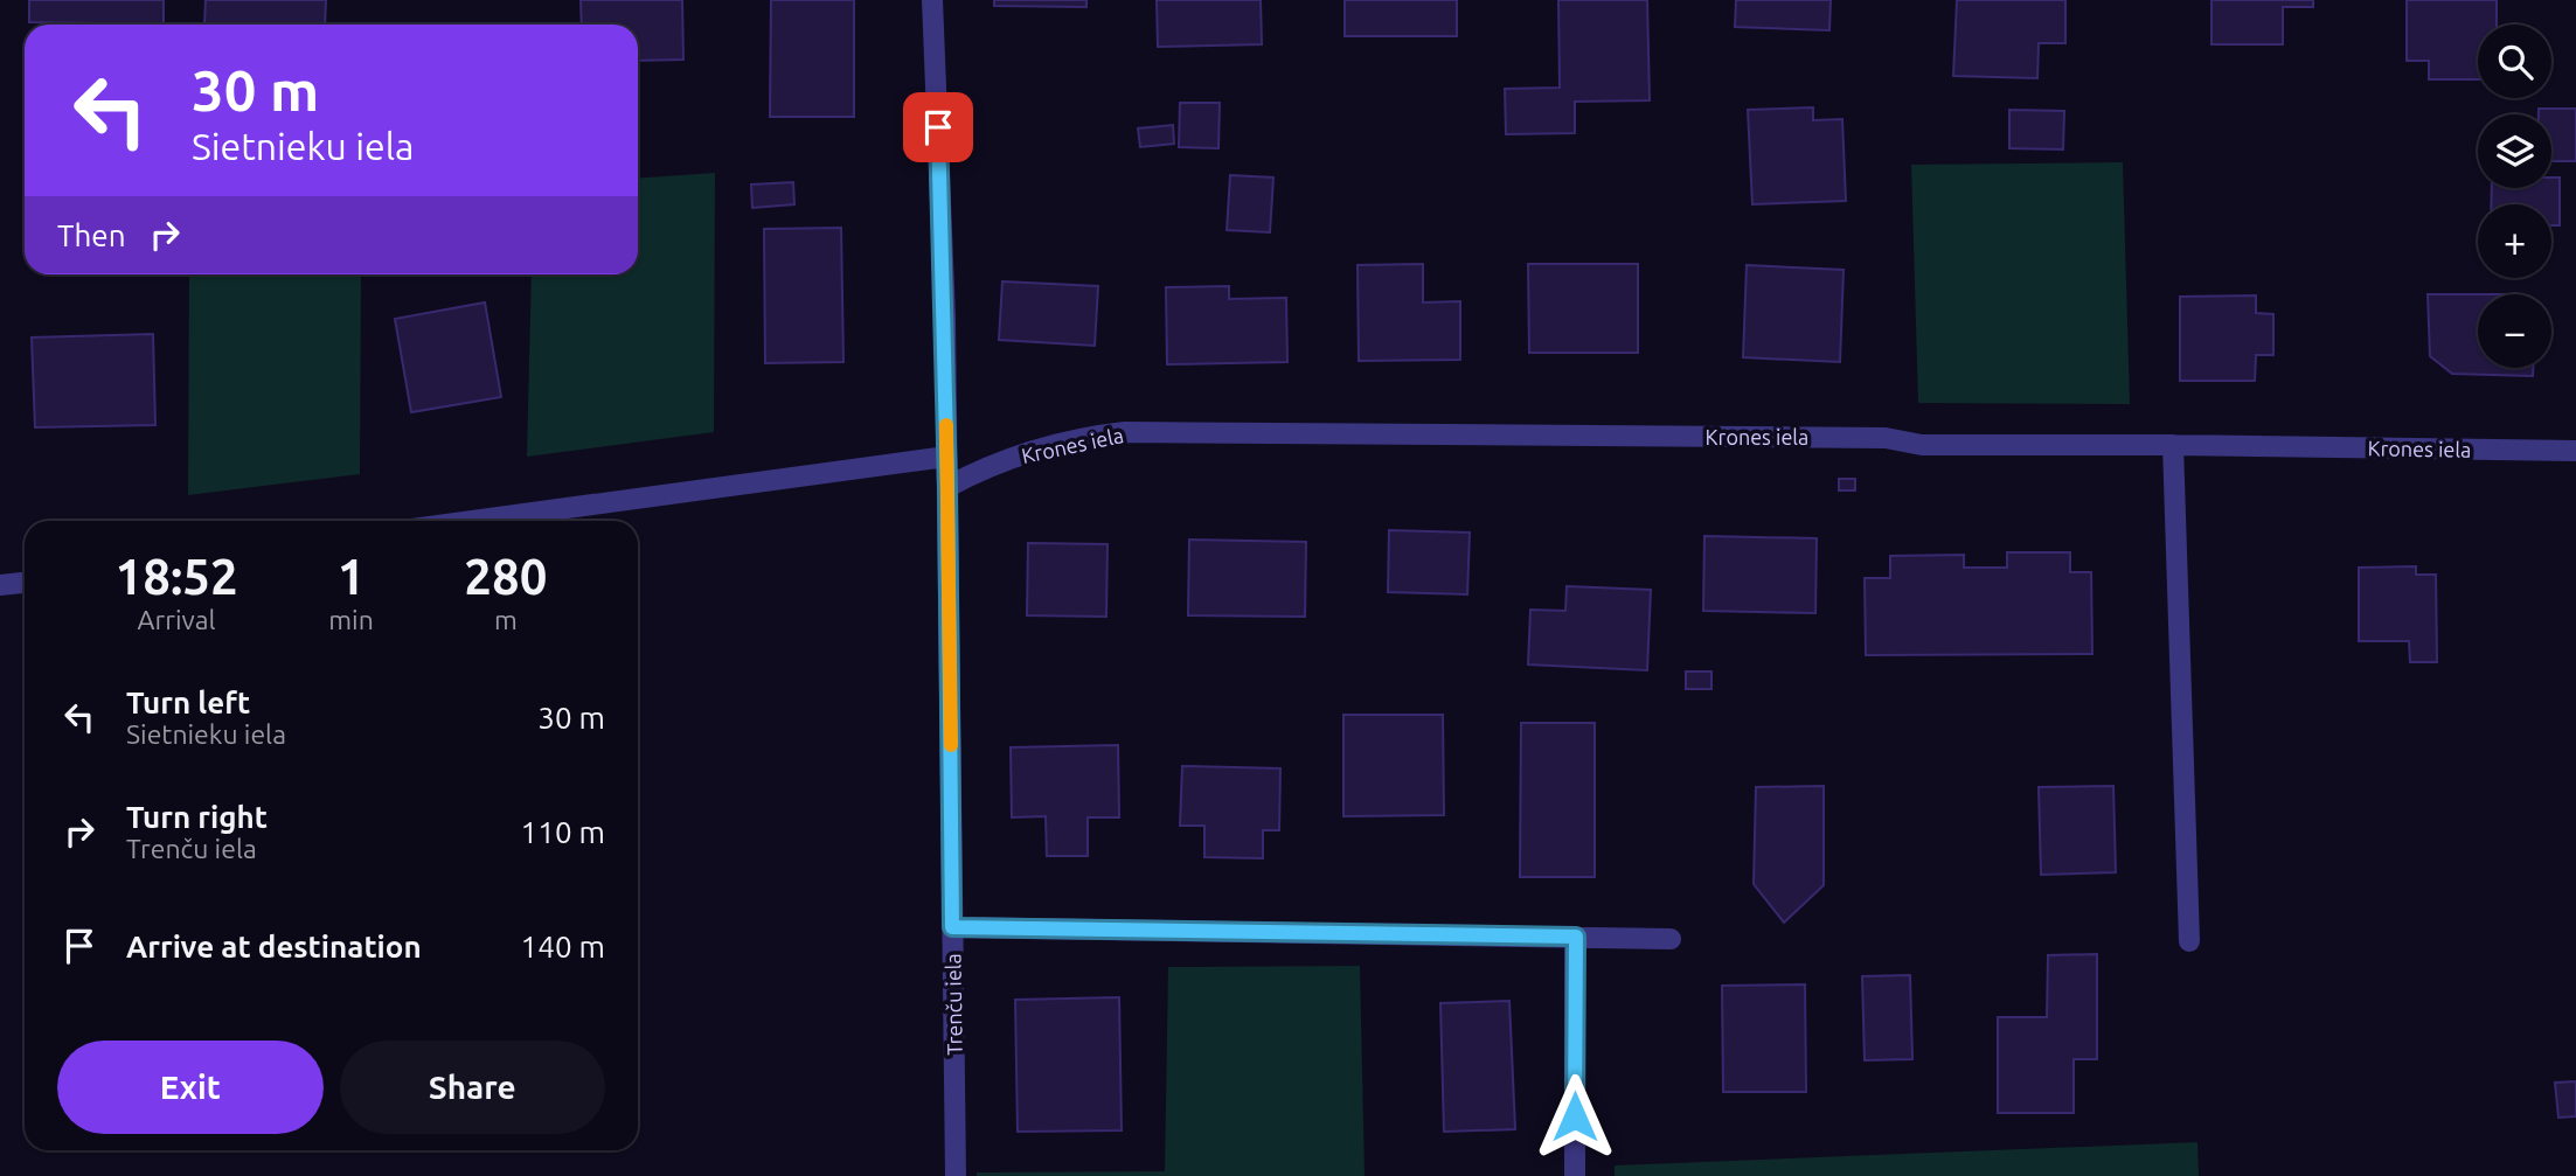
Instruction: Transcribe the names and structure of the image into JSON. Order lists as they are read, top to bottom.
{
  "streets": {
    "street": ["Krones iela", "Trenču iela"]
  },
  "crossings": [
    ["Krones iela", "Trenču iela"]
  ],
  "page": {
    "map_buttons": ["+", "−"],
    "turn": ["30 m", "Sietnieku iela"],
    "then": "Then",
    "eta": [
      "18:52",
      "Arrival",
      "1",
      "min",
      "280",
      "m"
    ],
    "list": [
      {
        "name": "Turn left",
        "note": "Sietnieku iela",
        "value": "30 m"
      },
      {
        "name": "Turn right",
        "note": "Trenču iela",
        "value": "110 m"
      },
      {
        "name": "Arrive at destination",
        "value": "140 m"
      }
    ],
    "buttons": ["Exit", "Share"]
  }
}
